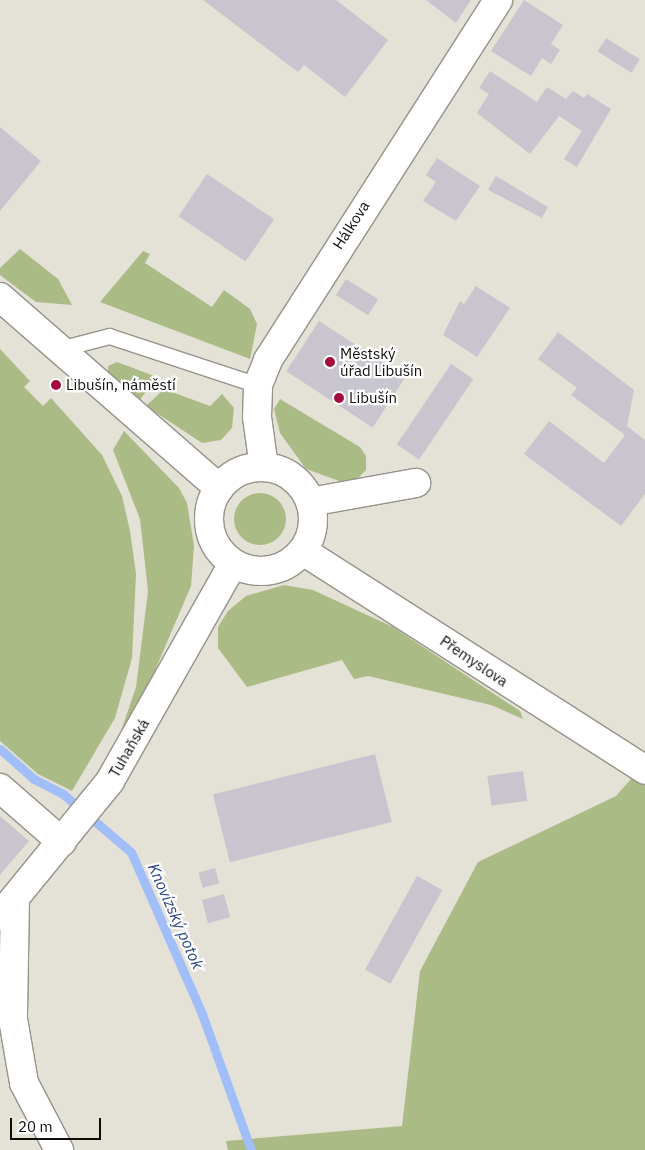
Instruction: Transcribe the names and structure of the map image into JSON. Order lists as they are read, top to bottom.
{
  "streets": {
    "street": ["Hálkova", "Přemyslova", "Tuhaňská"]
  },
  "crossings": [
    ["Hálkova", "Přemyslova"],
    ["Hálkova", "Tuhaňská"],
    ["Přemyslova", "Tuhaňská"]
  ],
  "water": ["Knovízský potok"],
  "places": ["Městský úřad Libušín", "Libušín, náměstí", "Libušín"],
  "scale_bar": "20 m"
}
